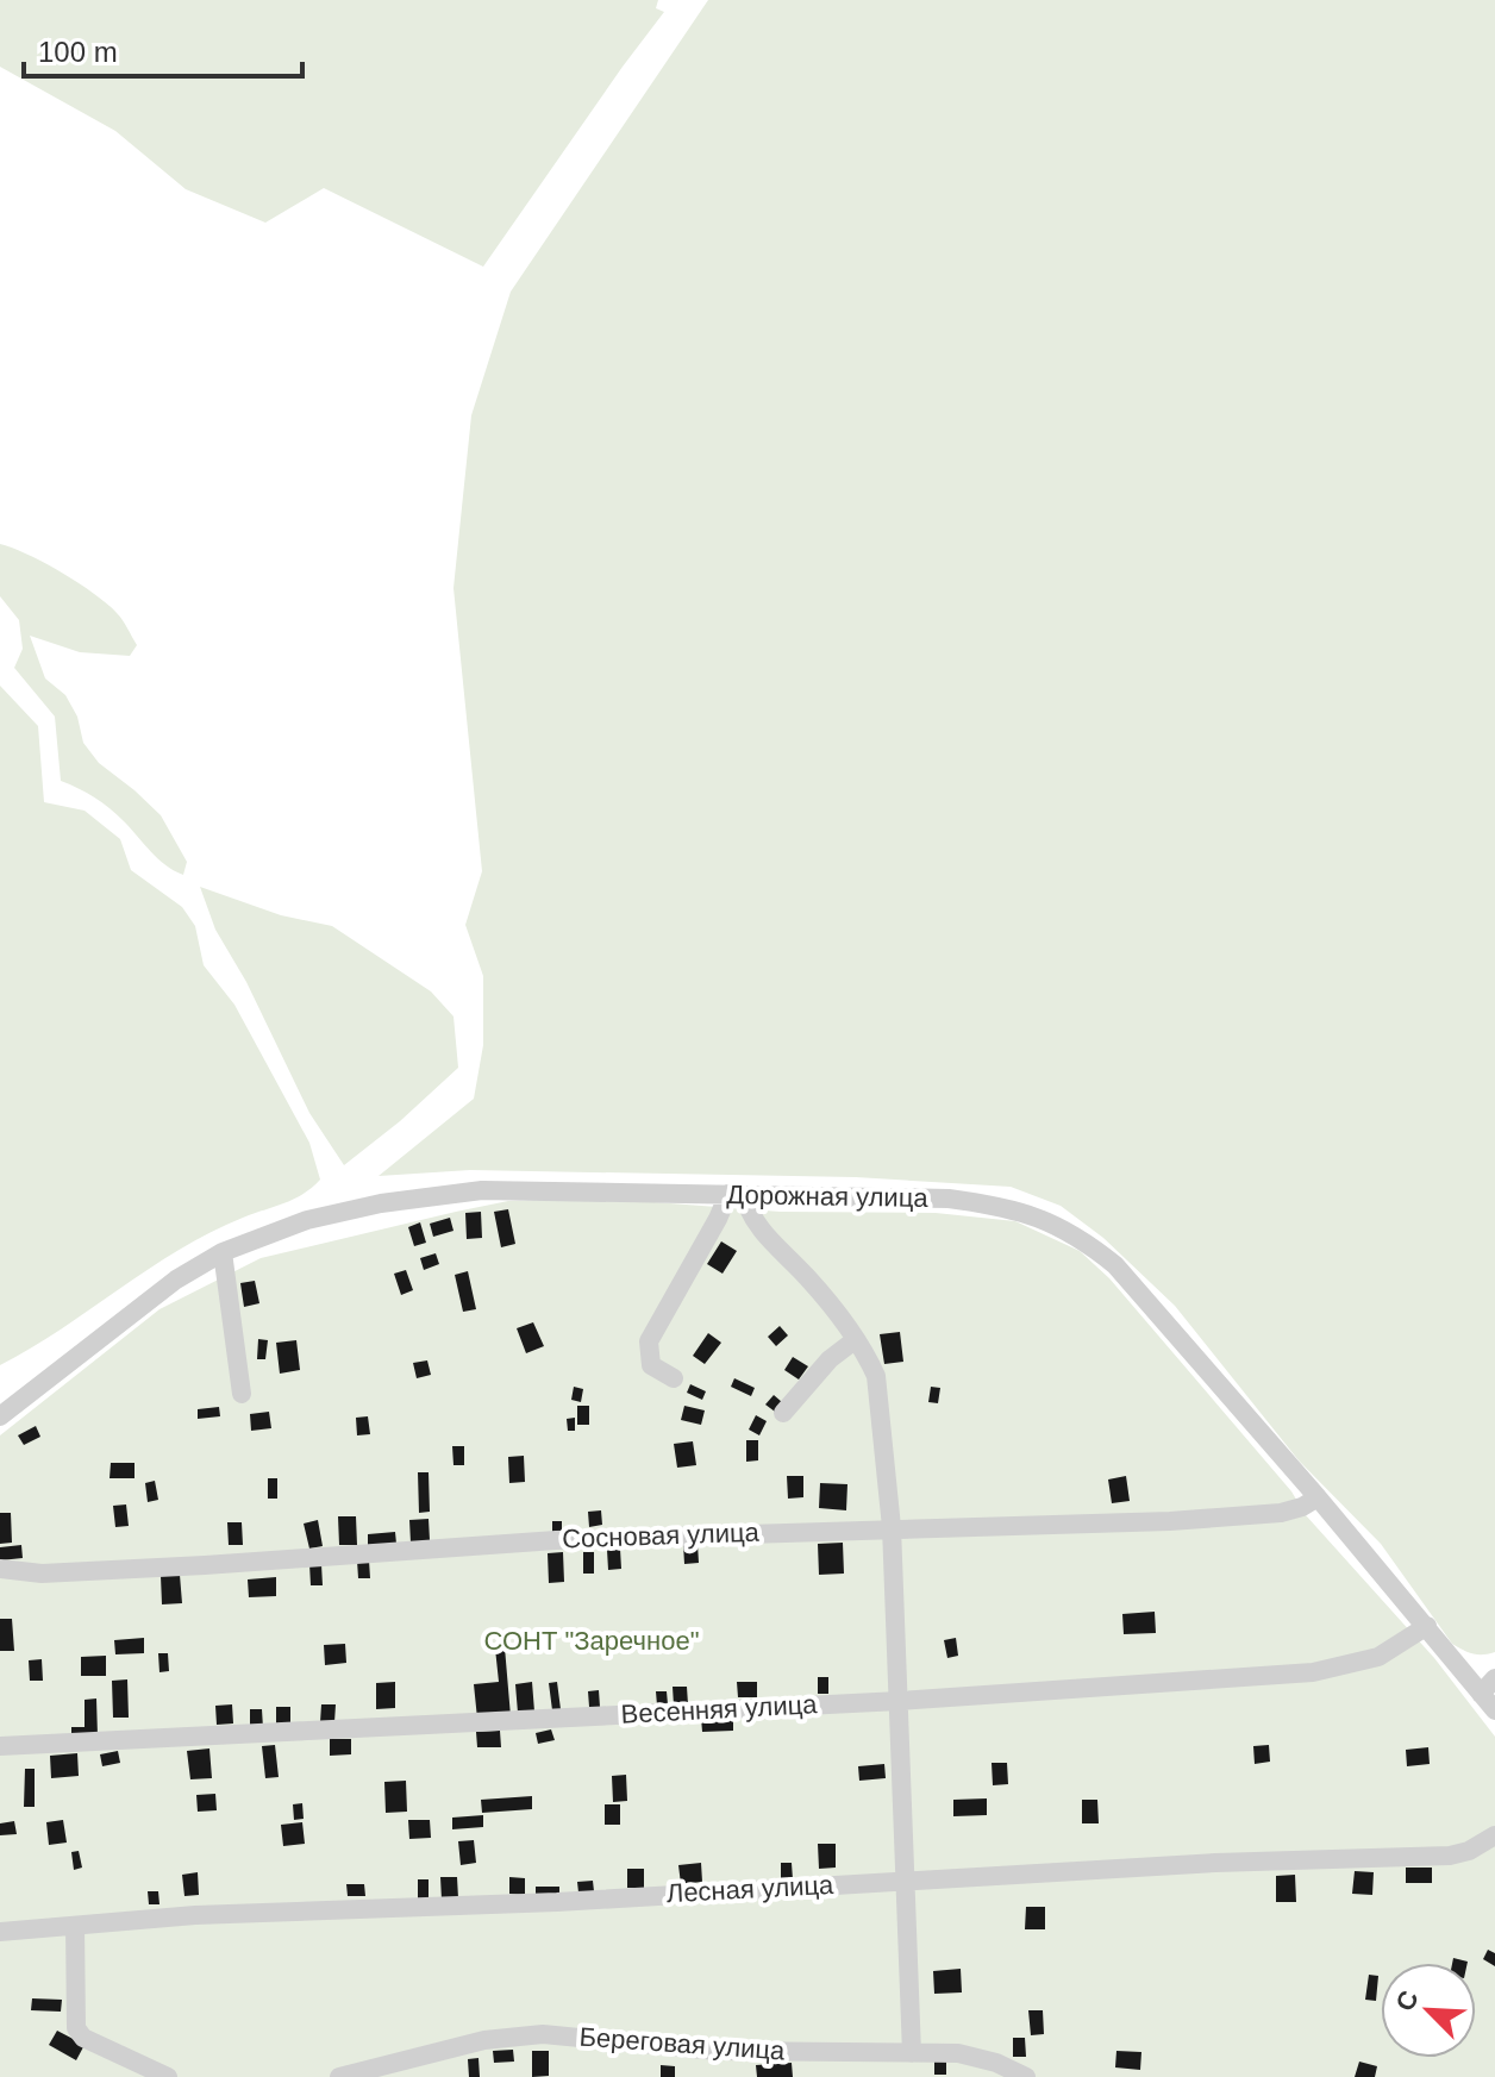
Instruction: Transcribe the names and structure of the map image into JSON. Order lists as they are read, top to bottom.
{
  "streets": {
    "street": [
      "Дорожная улица",
      "Сосновая улица",
      "Весенняя улица",
      "Лесная улица",
      "Береговая улица"
    ]
  },
  "crossings": [
    ["Дорожная улица", "Сосновая улица"],
    ["Дорожная улица", "Весенняя улица"]
  ],
  "parks": ["СОНТ \"Заречное\""],
  "scale_bar": "100 m",
  "north": "top left"
}
